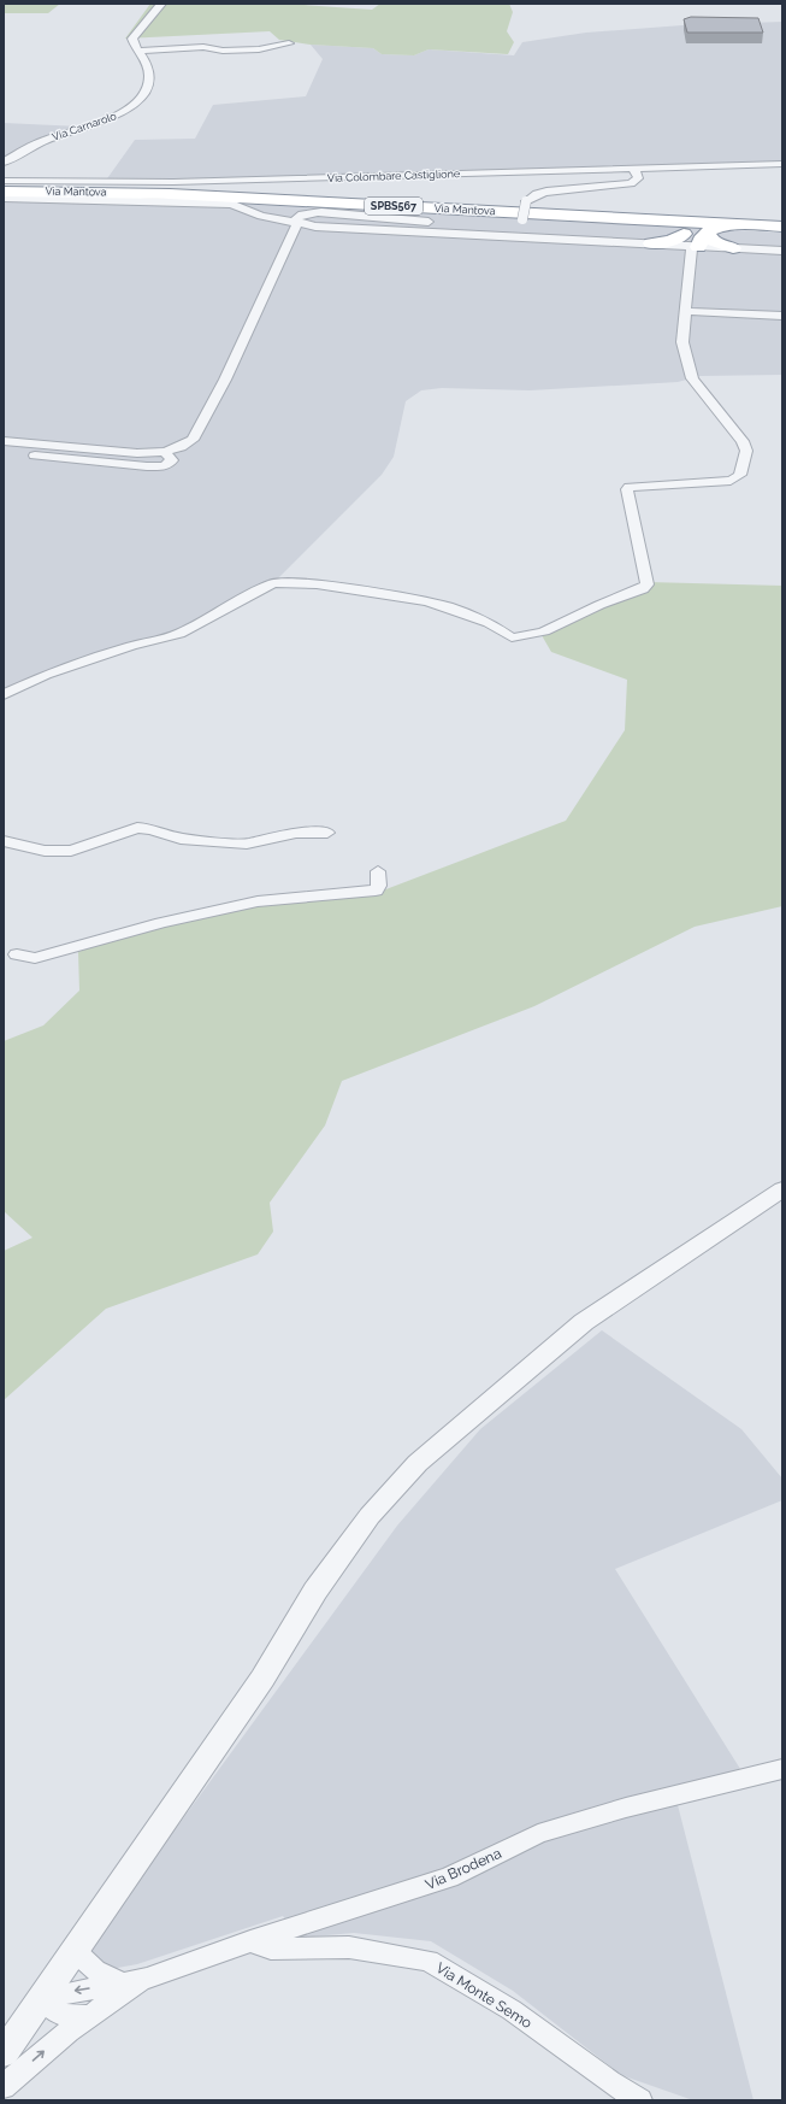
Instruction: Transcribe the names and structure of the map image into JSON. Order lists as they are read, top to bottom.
{
  "streets": {
    "highway": ["Via Mantova", "SPBS567"],
    "street": [
      "Via Carnarolo",
      "Via Colombare Castiglione",
      "Via Brodena",
      "Via Monte Semo"
    ]
  },
  "crossings": [
    ["Via Brodena", "Via Monte Semo"]
  ]
}
